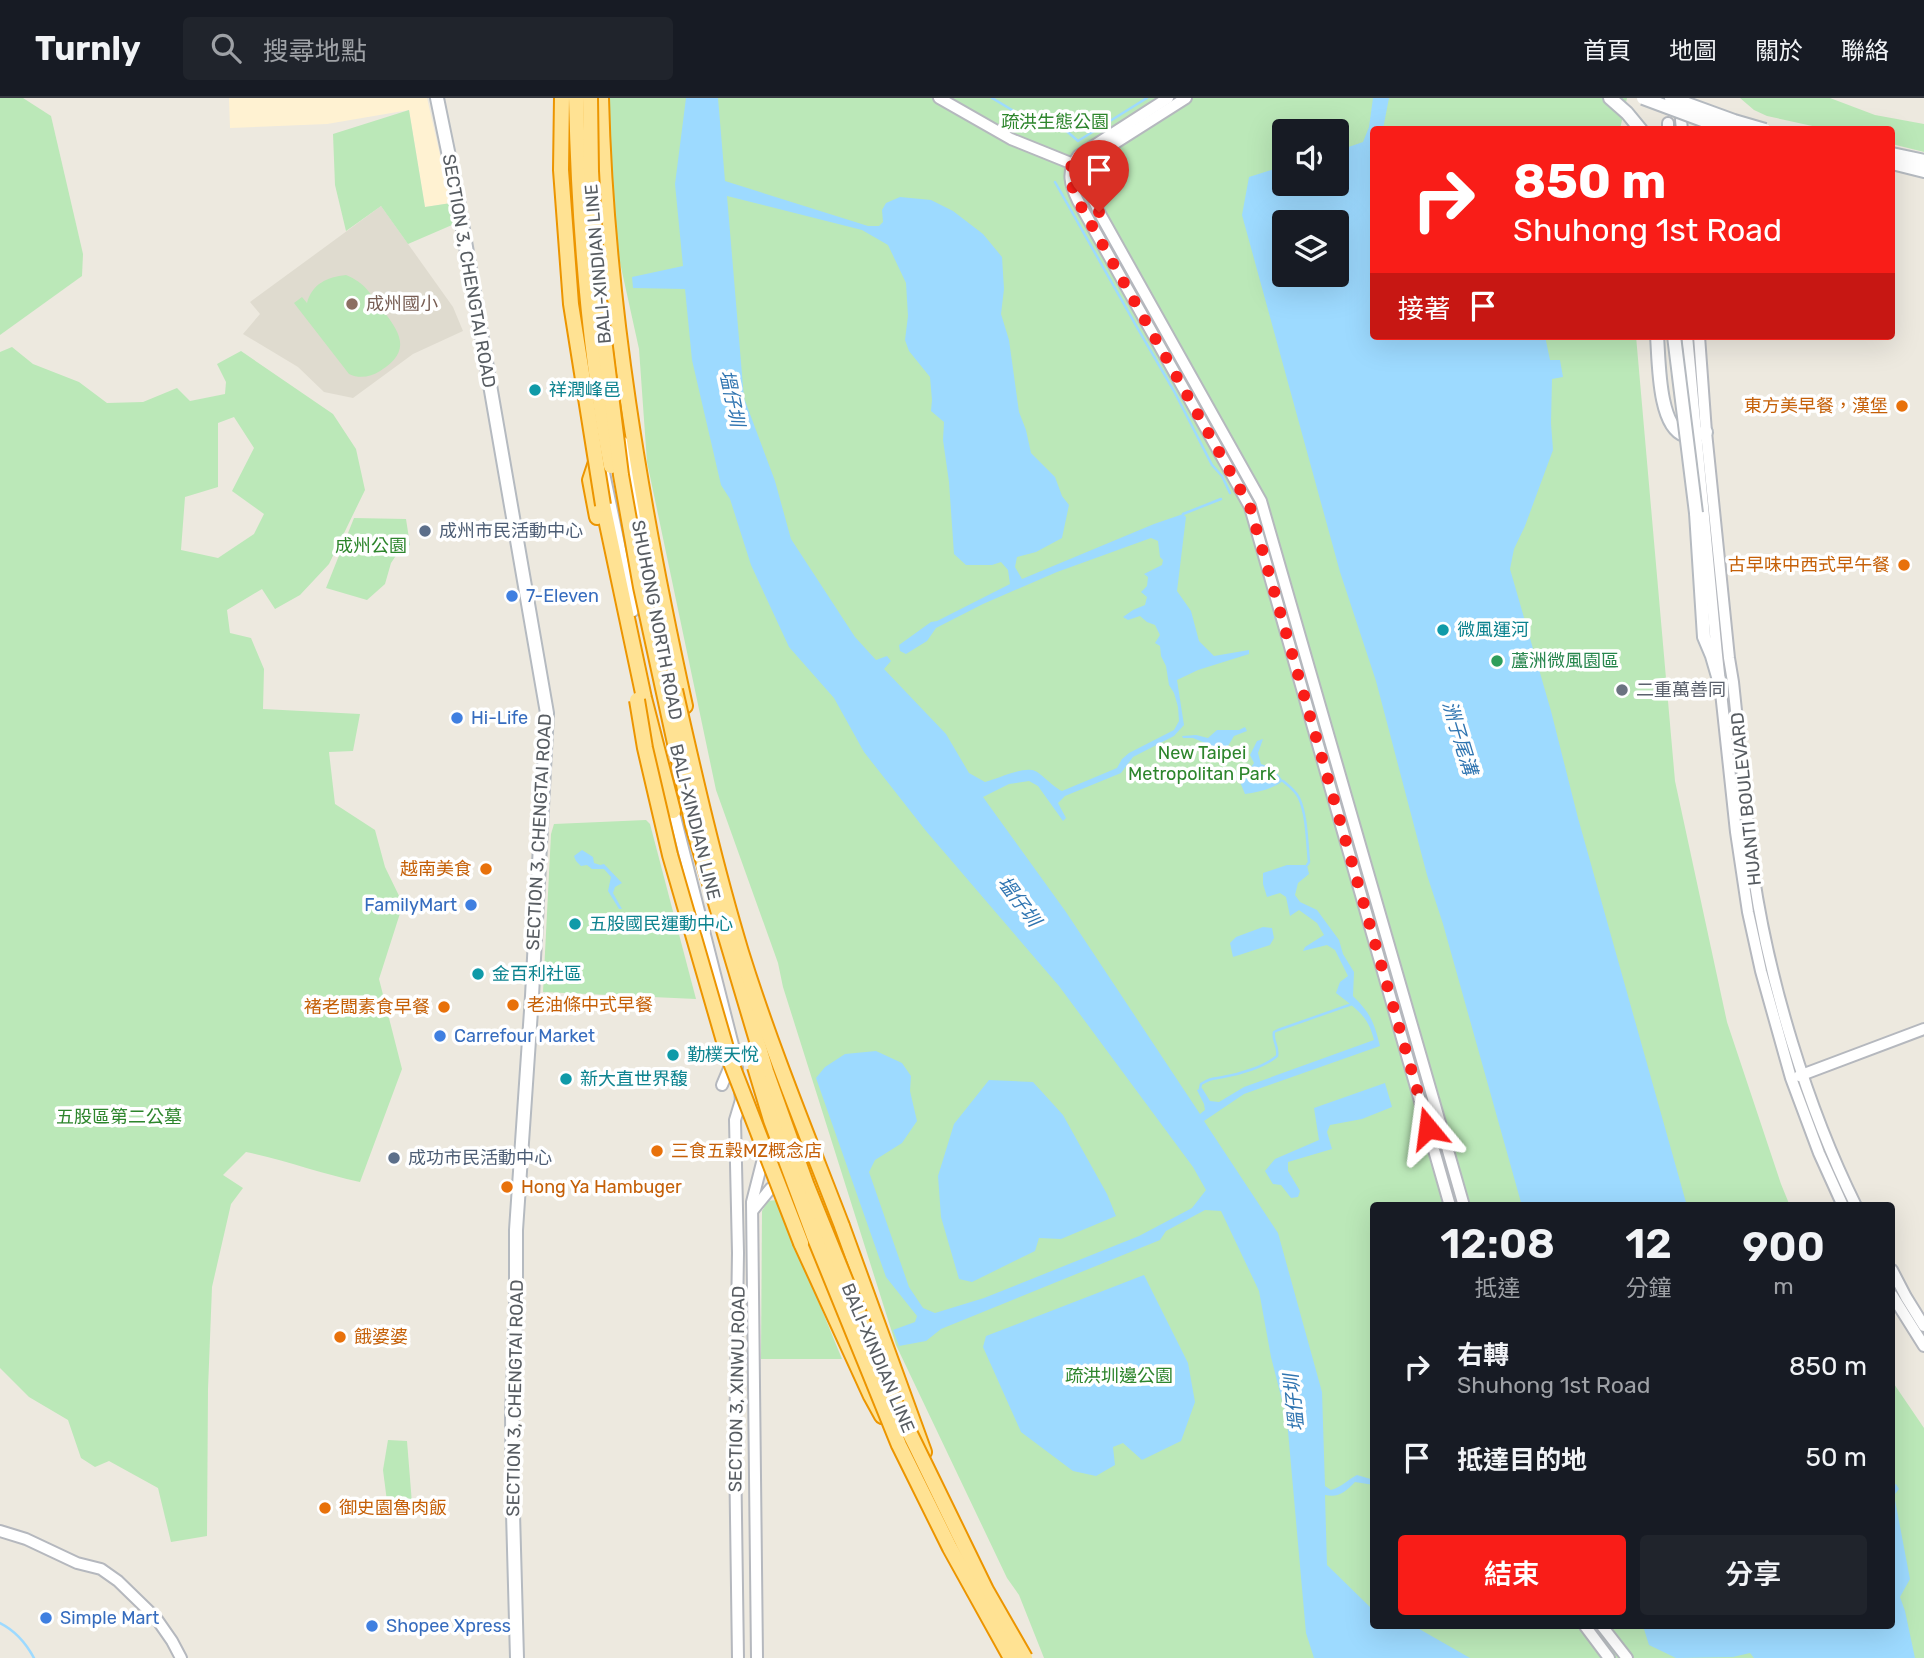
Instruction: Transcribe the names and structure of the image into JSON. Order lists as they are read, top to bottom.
{
  "streets": {
    "highway": ["BALI-XINDIAN LINE"],
    "main road": ["SECTION 3, CHENGTAI ROAD"],
    "street": ["SHUHONG NORTH ROAD", "HUANTI BOULEVARD", "SECTION 3, XINWU ROAD"]
  },
  "crossings": [
    ["BALI-XINDIAN LINE", "SHUHONG NORTH ROAD"],
    ["SHUHONG NORTH ROAD", "SECTION 3, XINWU ROAD"]
  ],
  "water": ["塭仔圳", "洲子尾溝"],
  "parks": [
    "疏洪生態公園",
    "成州公園",
    "New Taipei Metropolitan Park",
    "五股區第二公墓",
    "疏洪圳邊公園"
  ],
  "places": [
    "成州國小",
    "祥潤峰邑",
    "東方美早餐，漢堡",
    "成州市民活動中心",
    "古早味中西式早午餐",
    "7-Eleven",
    "微風運河",
    "蘆洲微風園區",
    "二重萬善同",
    "Hi-Life",
    "越南美食",
    "FamilyMart",
    "五股國民運動中心",
    "金百利社區",
    "老油條中式早餐",
    "褚老闆素食早餐",
    "Carrefour Market",
    "勤樸天悅",
    "新大直世界馥",
    "三食五穀MZ概念店",
    "成功市民活動中心",
    "Hong Ya Hambuger",
    "餓婆婆",
    "御史園魯肉飯",
    "Simple Mart",
    "Shopee Xpress"
  ],
  "page": {
    "header": "Turnly",
    "search": "搜尋地點",
    "nav": [
      "首頁",
      "地圖",
      "關於",
      "聯絡"
    ],
    "turn": ["850 m", "Shuhong 1st Road"],
    "then": "接著",
    "eta": [
      "12:08",
      "抵達",
      "12",
      "分鐘",
      "900",
      "m"
    ],
    "list": [
      {
        "name": "右轉",
        "note": "Shuhong 1st Road",
        "value": "850 m"
      },
      {
        "name": "抵達目的地",
        "value": "50 m"
      }
    ],
    "buttons": ["結束", "分享"]
  }
}
